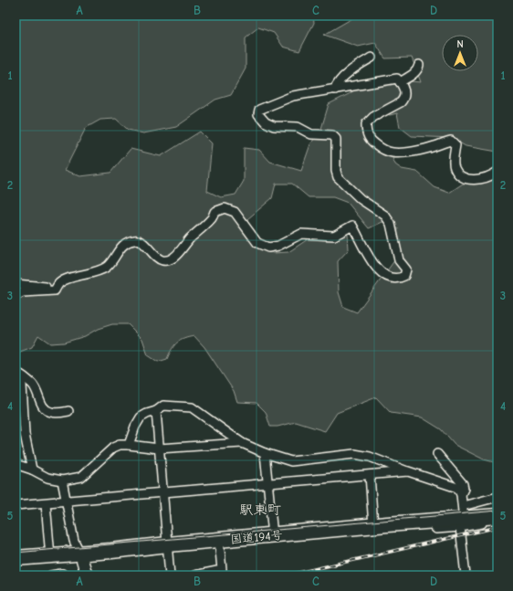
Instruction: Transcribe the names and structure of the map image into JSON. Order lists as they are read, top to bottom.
{
  "streets": {
    "highway": ["国道194号"]
  },
  "districts": ["駅東町"],
  "north": "top",
  "grid": {
    "columns": [
      "A",
      "B",
      "C",
      "D"
    ],
    "rows": [
      "1",
      "2",
      "3",
      "4",
      "5"
    ]
  }
}
